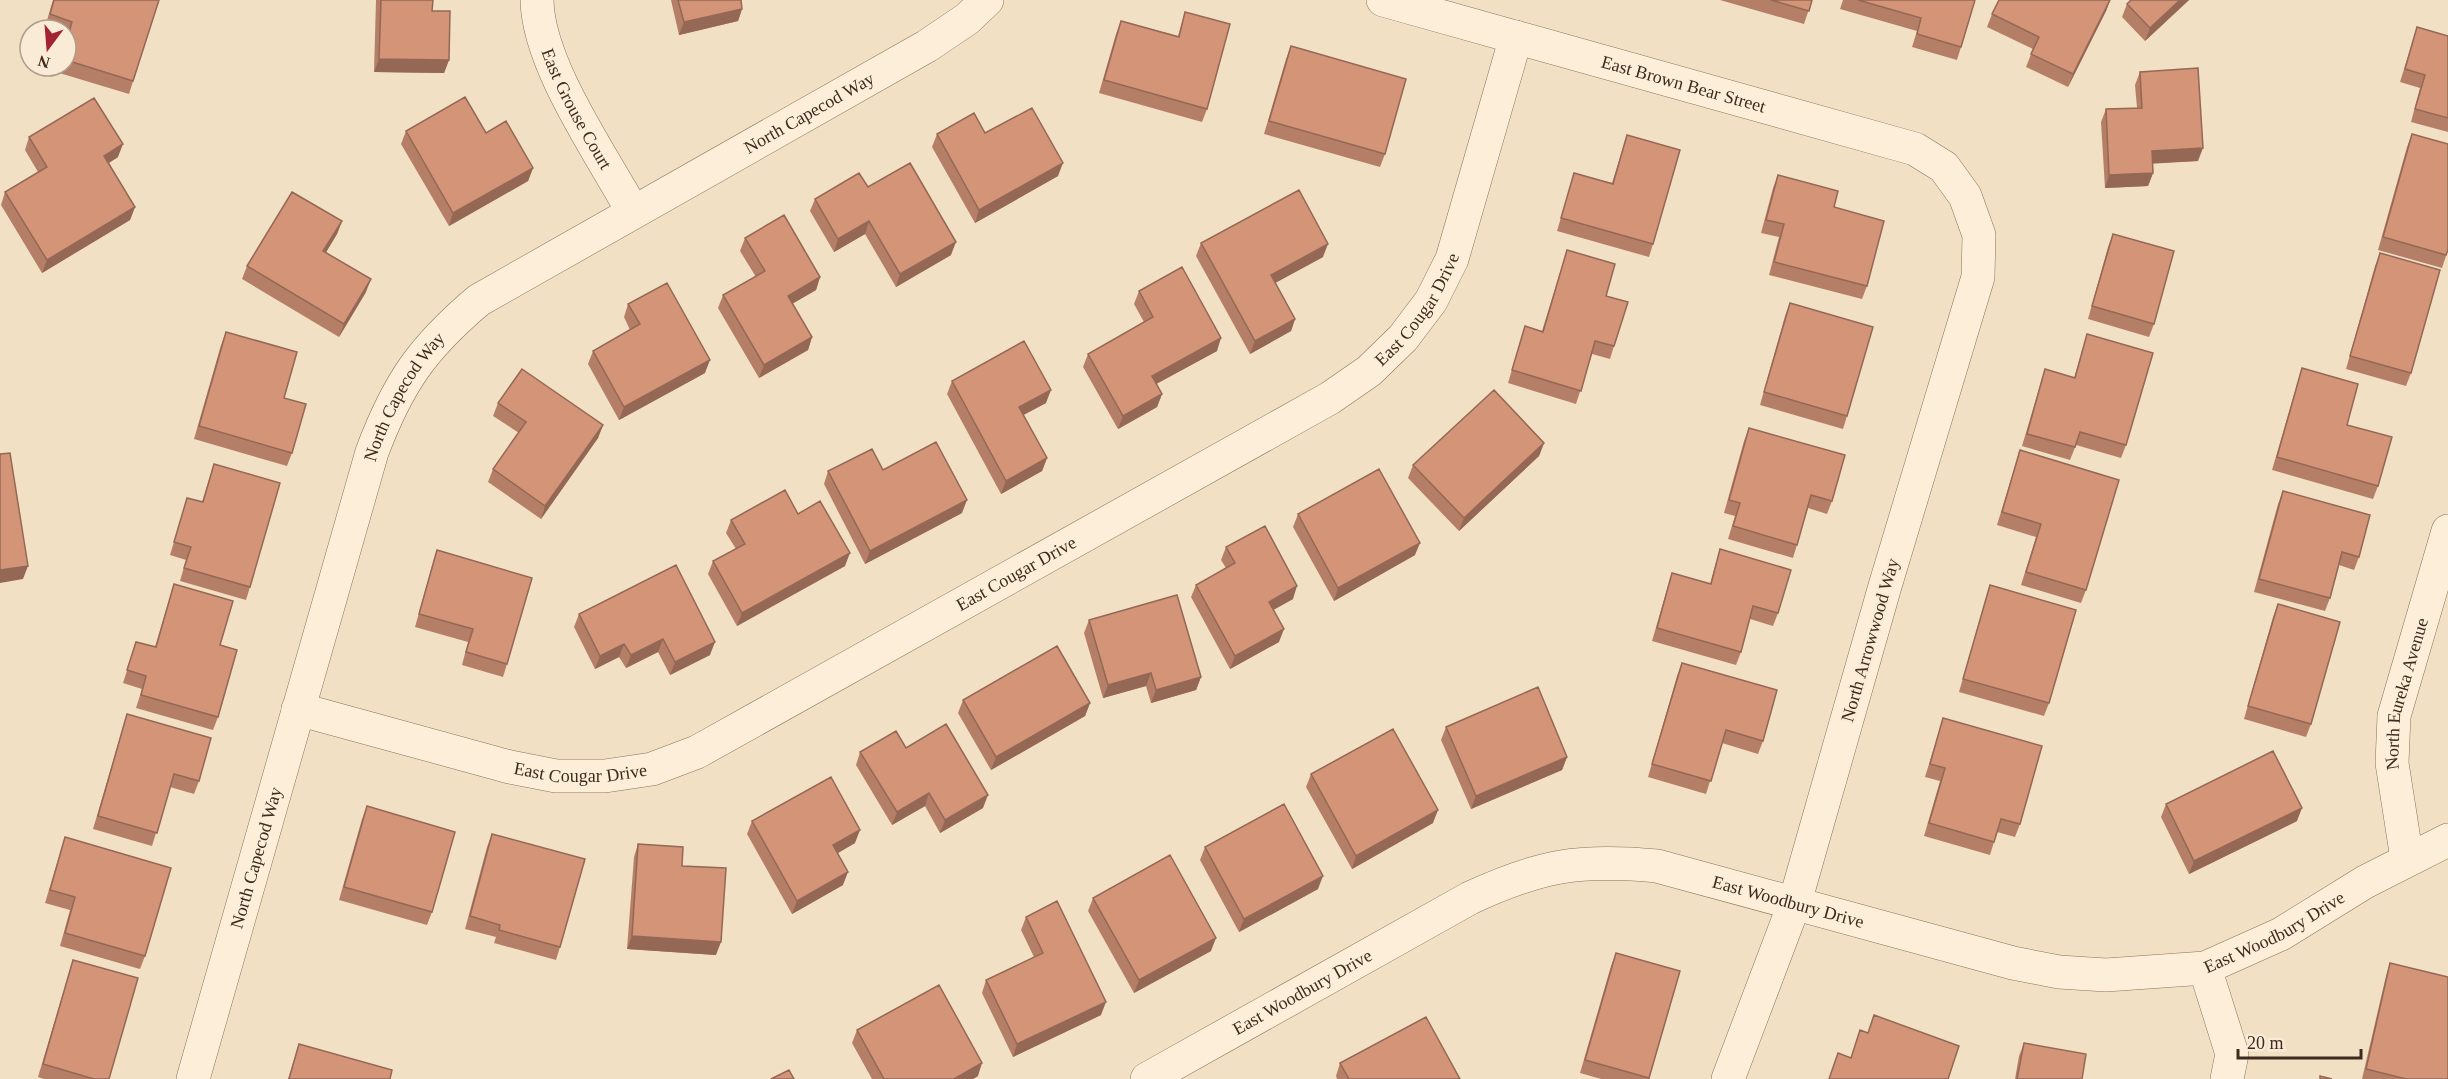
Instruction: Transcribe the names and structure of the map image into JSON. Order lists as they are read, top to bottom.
{
  "streets": {
    "street": [
      "East Brown Bear Street",
      "East Grouse Court",
      "North Capecod Way",
      "East Cougar Drive",
      "North Arrowwood Way",
      "North Eureka Avenue",
      "East Woodbury Drive"
    ]
  },
  "crossings": [
    ["East Brown Bear Street", "East Cougar Drive"],
    ["East Brown Bear Street", "North Arrowwood Way"],
    ["East Grouse Court", "North Capecod Way"],
    ["North Capecod Way", "East Cougar Drive"],
    ["North Arrowwood Way", "East Woodbury Drive"],
    ["North Eureka Avenue", "East Woodbury Drive"]
  ],
  "scale_bar": "20 m",
  "north": "bottom"
}
